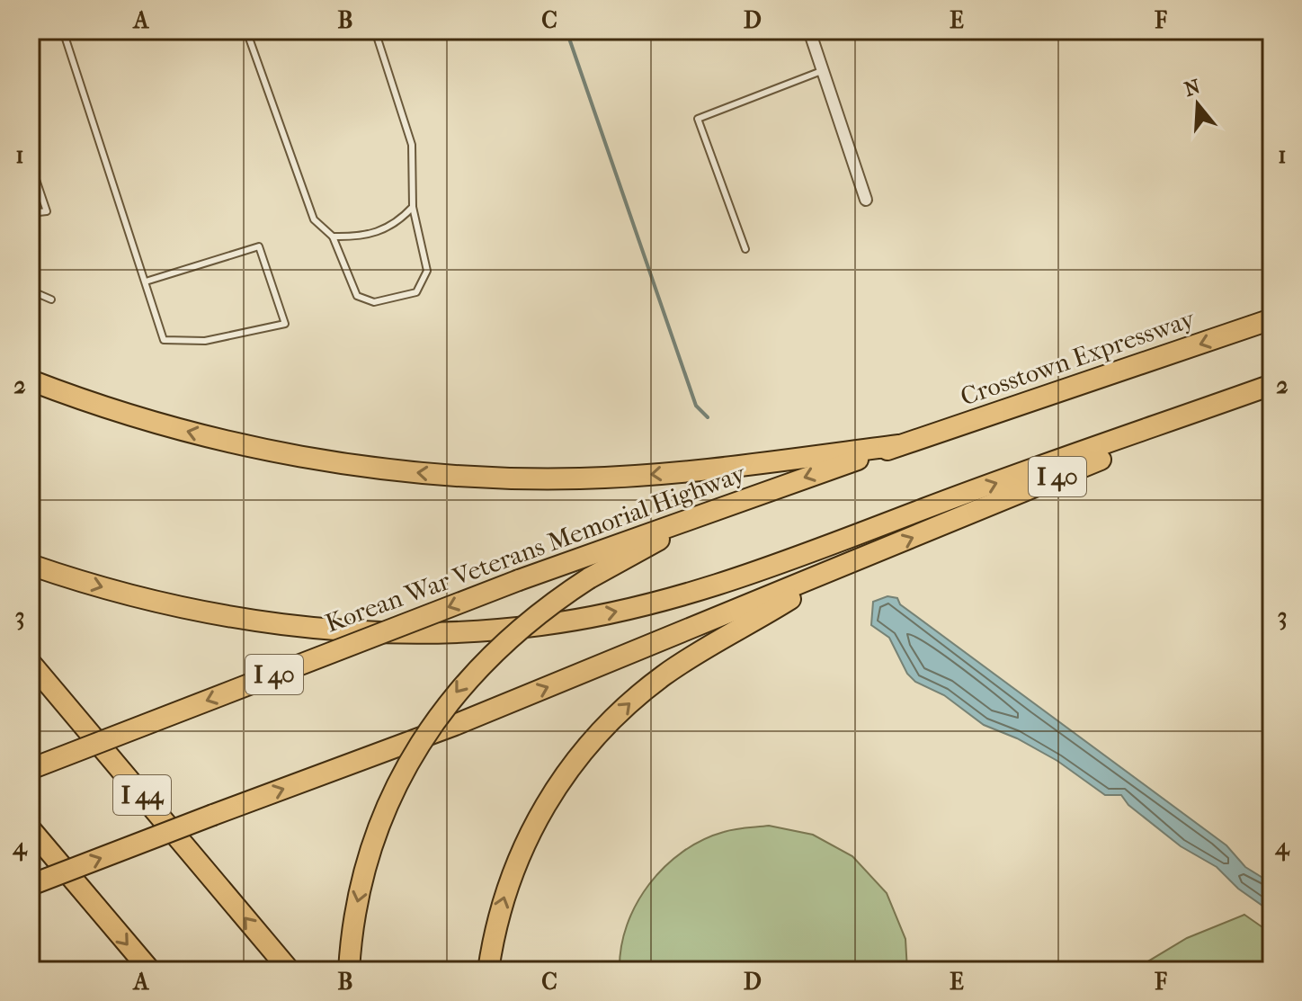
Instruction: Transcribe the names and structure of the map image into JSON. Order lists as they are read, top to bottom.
{
  "streets": {
    "highway": [
      "Crosstown Expressway",
      "I 40",
      "Korean War Veterans Memorial Highway",
      "I 44"
    ]
  },
  "crossings": [
    ["Crosstown Expressway", "Korean War Veterans Memorial Highway"]
  ],
  "north": "top",
  "grid": {
    "columns": [
      "A",
      "B",
      "C",
      "D",
      "E",
      "F"
    ],
    "rows": [
      "1",
      "2",
      "3",
      "4"
    ]
  }
}
